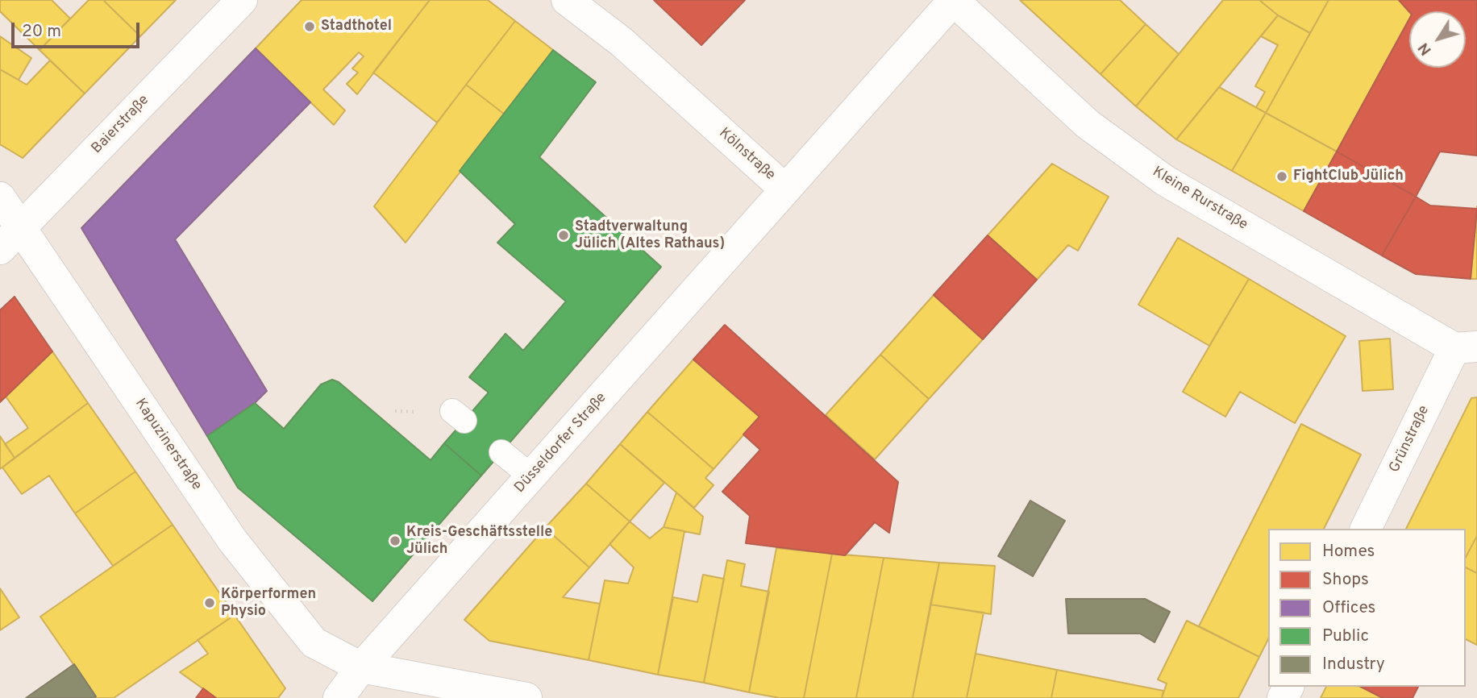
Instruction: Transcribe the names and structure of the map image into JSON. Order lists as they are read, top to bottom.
{
  "streets": {
    "street": [
      "Baierstraße",
      "Kölnstraße",
      "Kleine Rurstraße",
      "Grünstraße",
      "Düsseldorfer Straße",
      "Kapuzinerstraße"
    ]
  },
  "crossings": [
    ["Baierstraße", "Kapuzinerstraße"],
    ["Kölnstraße", "Kleine Rurstraße"],
    ["Kölnstraße", "Düsseldorfer Straße"],
    ["Kleine Rurstraße", "Grünstraße"],
    ["Düsseldorfer Straße", "Kapuzinerstraße"]
  ],
  "places": [
    "Stadthotel",
    "FightClub Jülich",
    "Stadtverwaltung Jülich (Altes Rathaus)",
    "Kreis-Geschäftsstelle Jülich",
    "Körperformen Physio"
  ],
  "legend": [
    "Homes",
    "Shops",
    "Offices",
    "Public",
    "Industry"
  ],
  "scale_bar": "20 m",
  "north": "bottom left"
}
